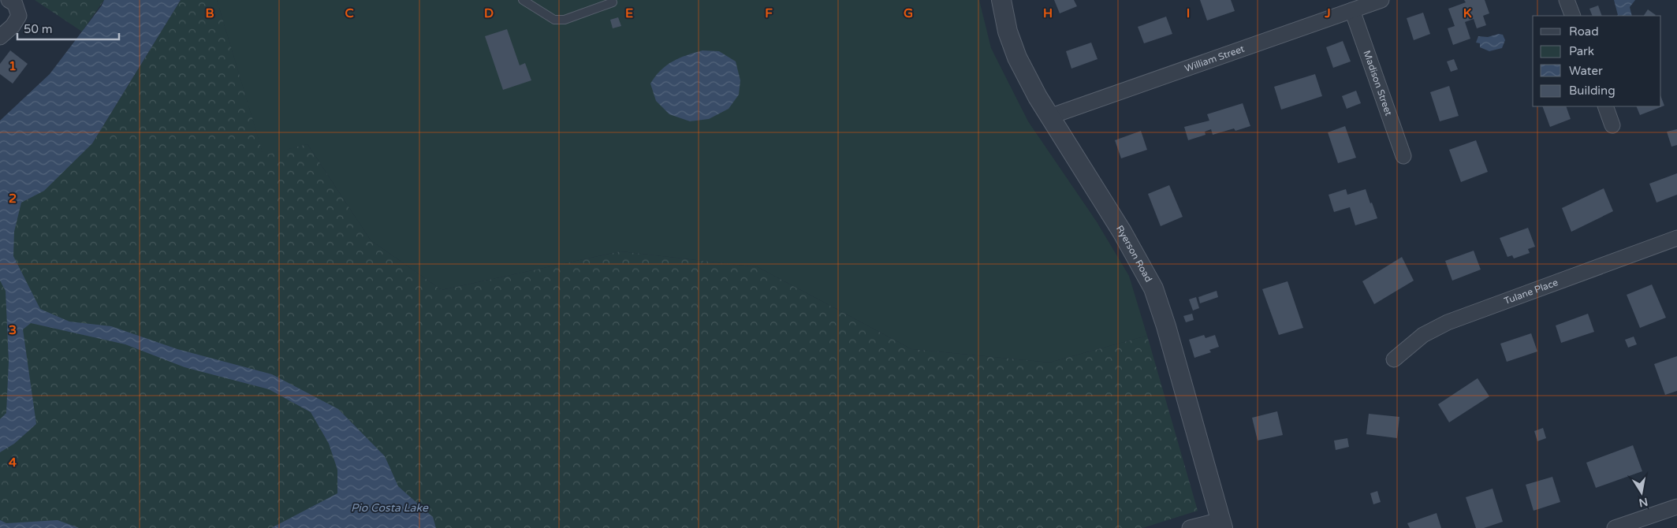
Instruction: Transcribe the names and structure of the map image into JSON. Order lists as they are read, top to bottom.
{
  "streets": {
    "street": [
      "William Street",
      "Madison Street",
      "Ryerson Road",
      "Tulane Place"
    ]
  },
  "crossings": [
    ["William Street", "Madison Street"],
    ["William Street", "Ryerson Road"]
  ],
  "water": ["Pio Costa Lake"],
  "legend": [
    "Road",
    "Park",
    "Water",
    "Building"
  ],
  "scale_bar": "50 m",
  "north": "bottom",
  "grid": {
    "columns": [
      "B",
      "C",
      "D",
      "E",
      "F",
      "G",
      "H",
      "I",
      "J",
      "K"
    ],
    "rows": [
      "1",
      "2",
      "3",
      "4"
    ]
  }
}
